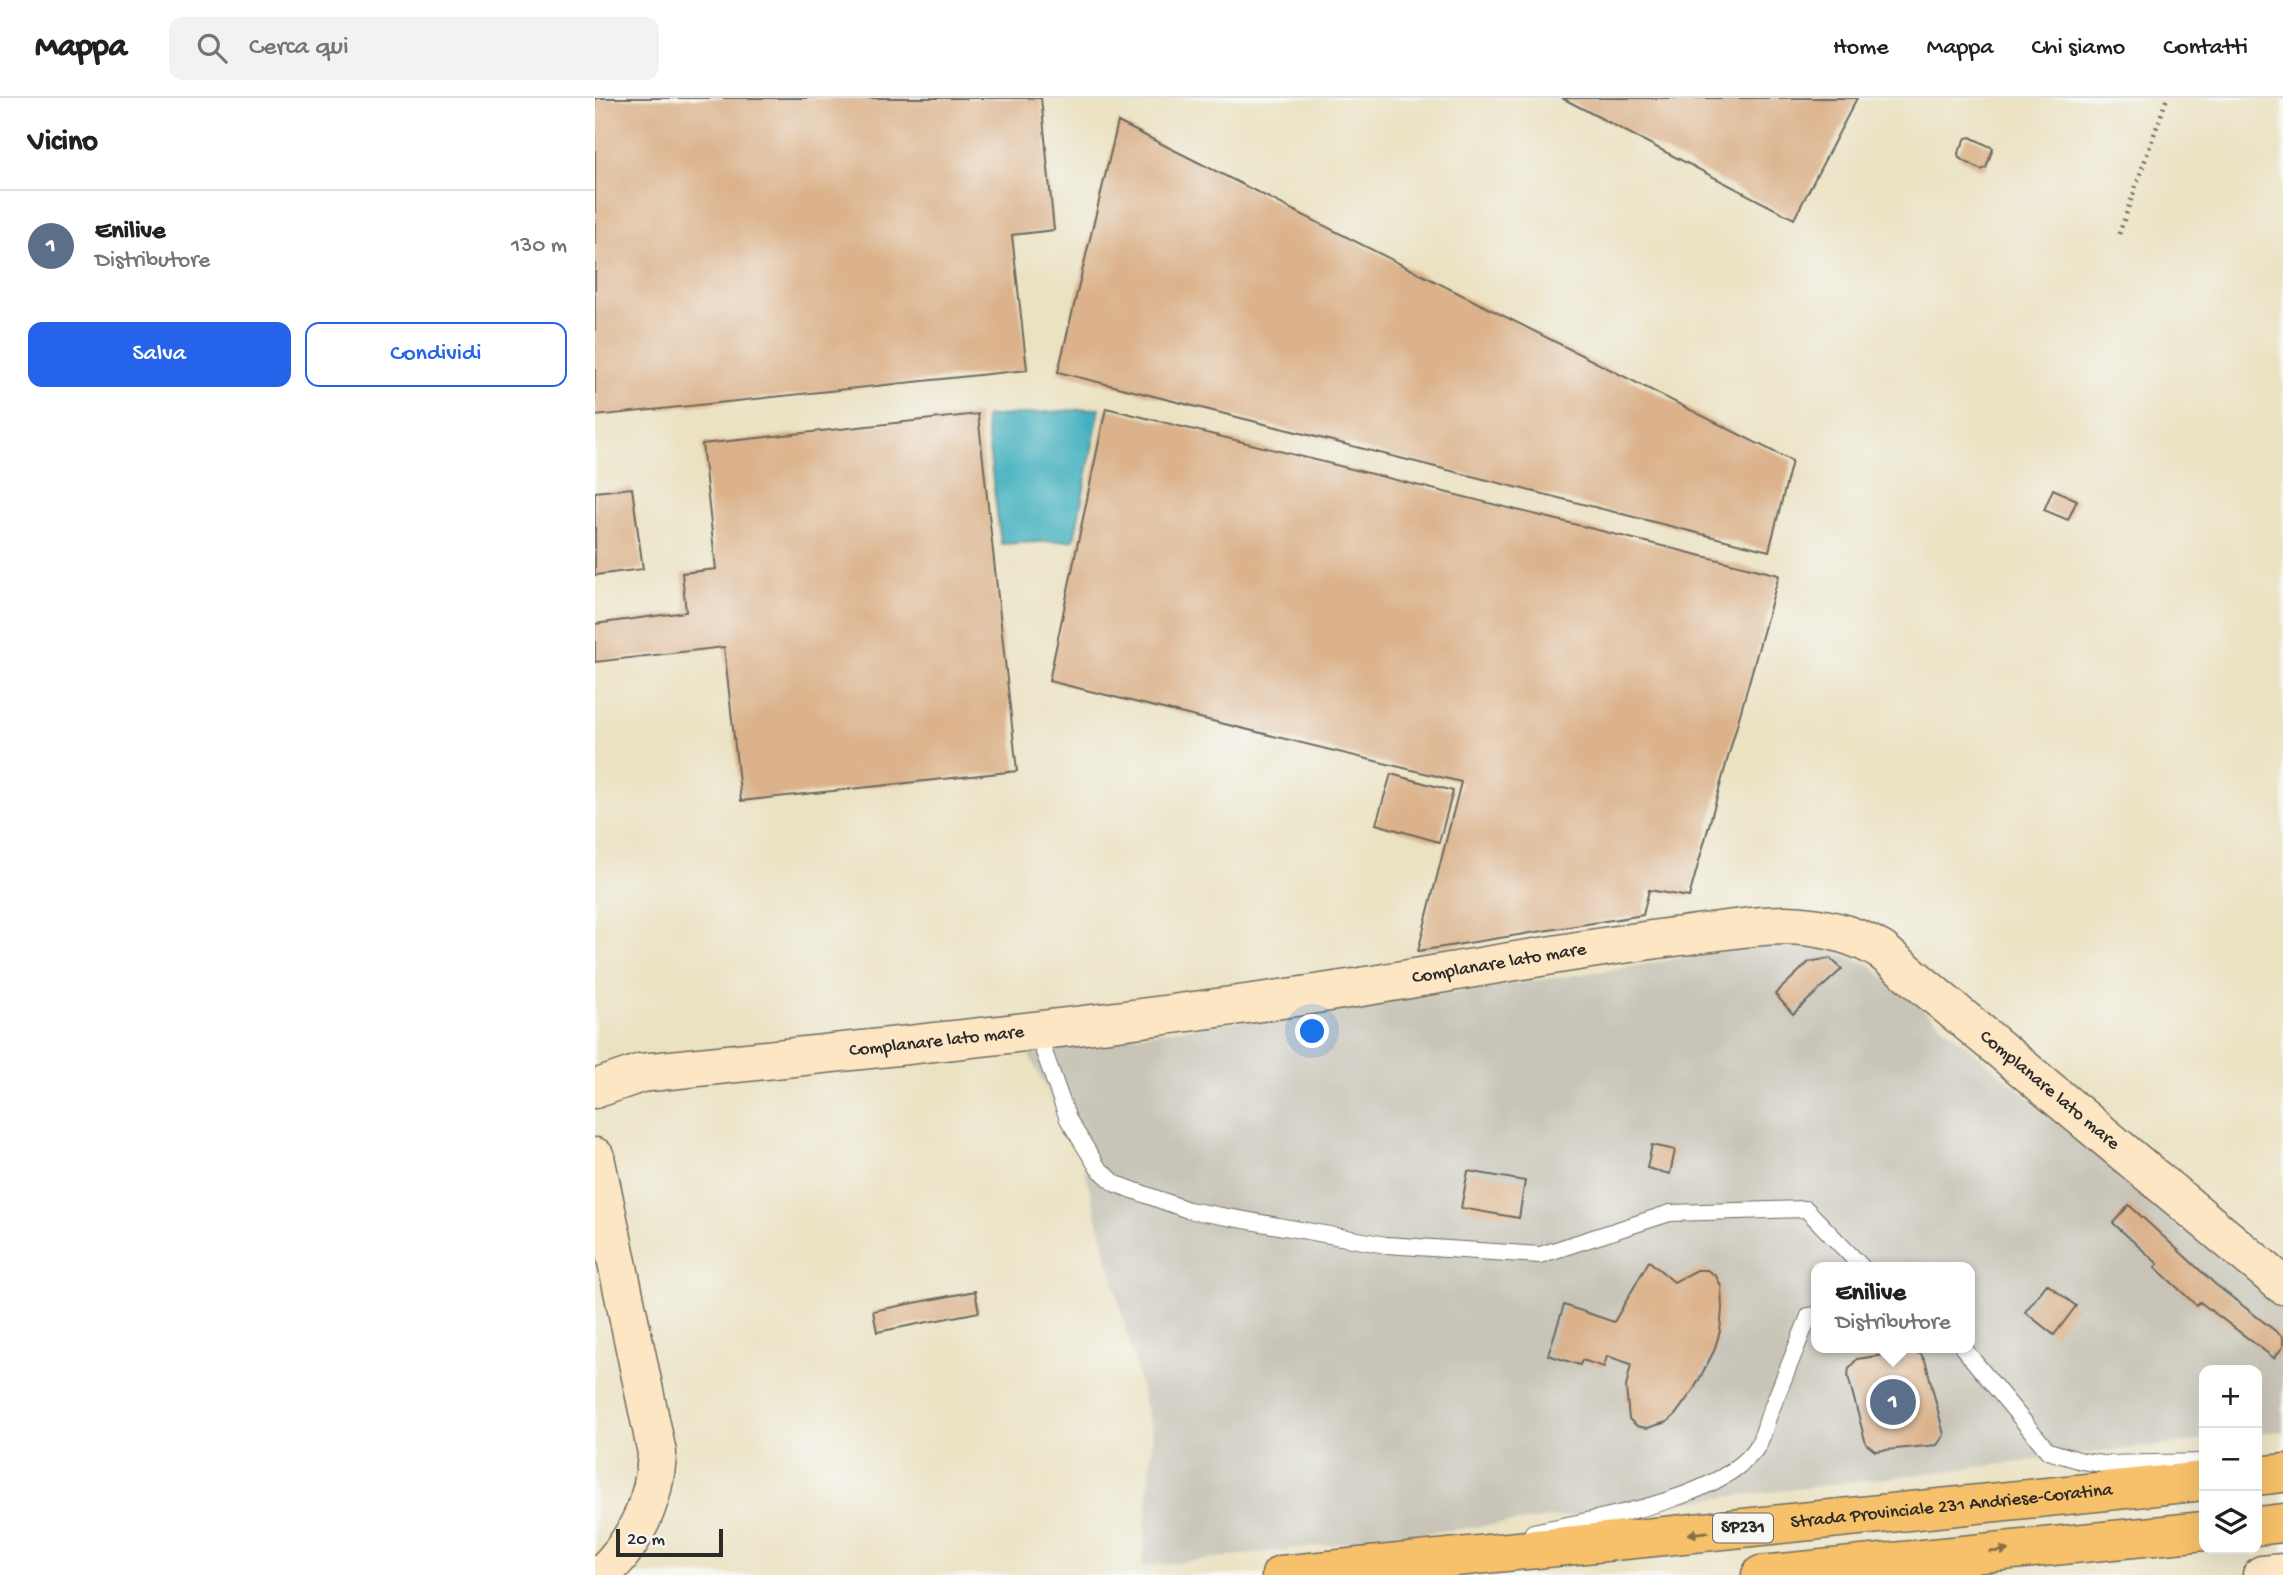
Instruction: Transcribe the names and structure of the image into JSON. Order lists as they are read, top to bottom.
{
  "streets": {
    "highway": ["Strada Provinciale 231 Andriese-Coratina", "SP231"],
    "street": ["Complanare lato mare"]
  },
  "scale_bar": "20 m",
  "page": {
    "header": "Mappa",
    "search": "Cerca qui",
    "nav": [
      "Home",
      "Mappa",
      "Chi siamo",
      "Contatti"
    ],
    "heading": "Vicino",
    "list": [
      {
        "mark": "1",
        "name": "Enilive",
        "note": "Distributore",
        "value": "130 m"
      }
    ],
    "buttons": ["Salva", "Condividi"],
    "popup": ["Enilive", "Distributore"],
    "map_buttons": ["+", "−"],
    "pins": "1",
    "scale": "20 m"
  }
}
